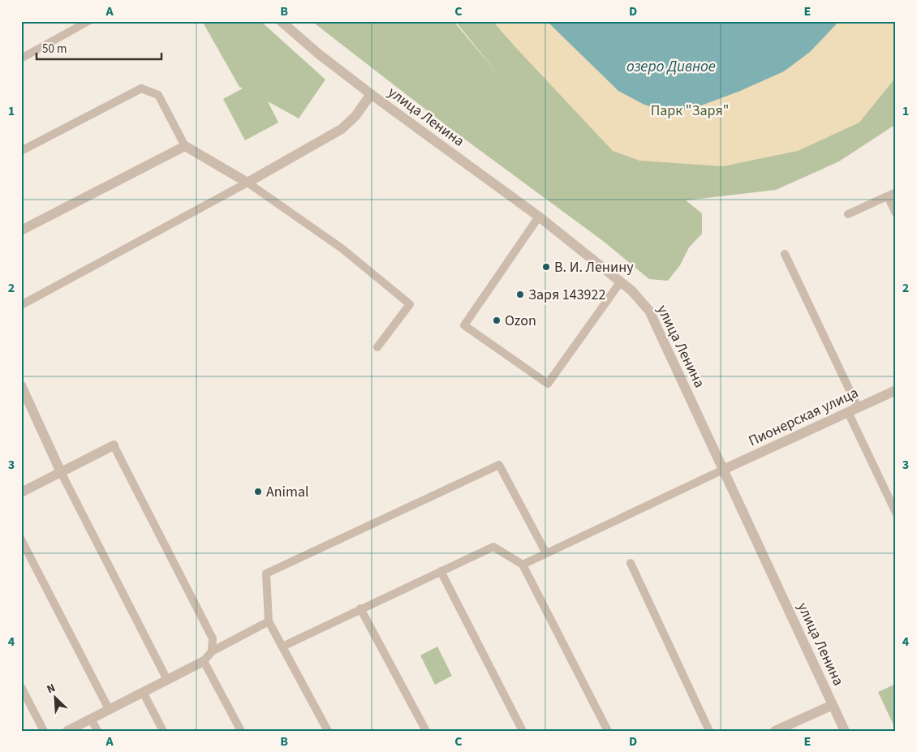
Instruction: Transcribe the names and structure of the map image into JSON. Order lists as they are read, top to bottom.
{
  "streets": {
    "street": ["улица Ленина", "Пионерская улица"]
  },
  "crossings": [
    ["улица Ленина", "Пионерская улица"]
  ],
  "water": ["озеро Дивное"],
  "parks": ["Парк \"Заря\""],
  "places": [
    "В. И. Ленину",
    "Заря 143922",
    "Ozon",
    "Animal"
  ],
  "scale_bar": "50 m",
  "north": "top left",
  "grid": {
    "columns": [
      "A",
      "B",
      "C",
      "D",
      "E"
    ],
    "rows": [
      "1",
      "2",
      "3",
      "4"
    ]
  }
}
